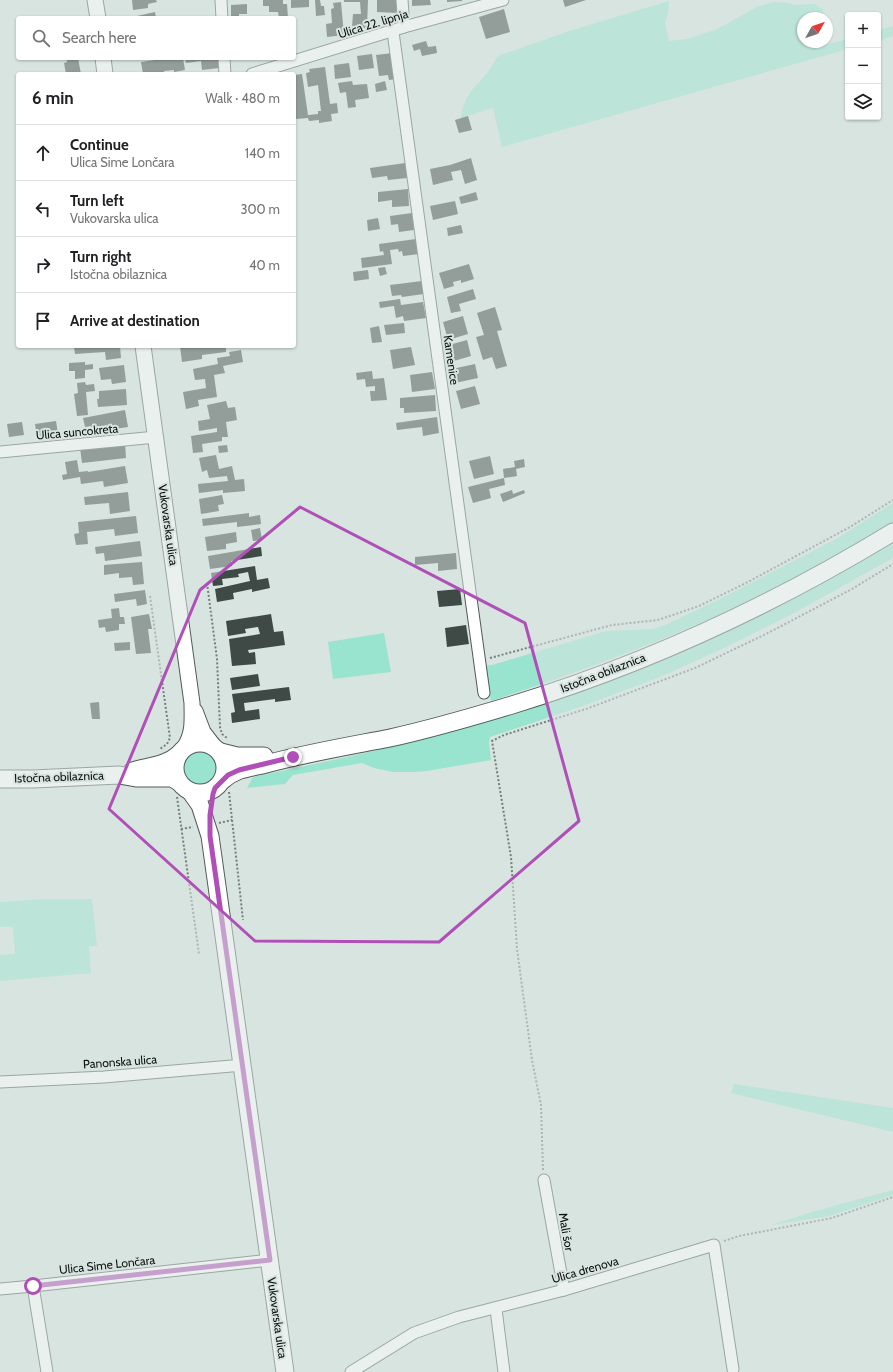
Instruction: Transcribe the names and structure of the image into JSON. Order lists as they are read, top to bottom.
{
  "streets": {
    "main road": ["Vukovarska ulica", "Istočna obilaznica"],
    "street": [
      "Ulica 22. lipnja",
      "Kamenice",
      "Ulica suncokreta",
      "Panonska ulica",
      "Mali šor",
      "Ulica Sime Lončara",
      "Ulica drenova"
    ]
  },
  "crossings": [
    ["Ulica 22. lipnja", "Kamenice"],
    ["Ulica suncokreta", "Vukovarska ulica"],
    ["Vukovarska ulica", "Istočna obilaznica"],
    ["Vukovarska ulica", "Panonska ulica"],
    ["Vukovarska ulica", "Ulica Sime Lončara"],
    ["Mali šor", "Ulica drenova"]
  ],
  "north": "top right",
  "page": {
    "map_buttons": ["+", "−"],
    "search": "Search here",
    "heading": ["6 min", "Walk · 480 m"],
    "list": [
      ["Continue", "Ulica Sime Lončara", "140 m"],
      ["Turn left", "Vukovarska ulica", "300 m"],
      ["Turn right", "Istočna obilaznica", "40 m"],
      "Arrive at destination"
    ]
  }
}
